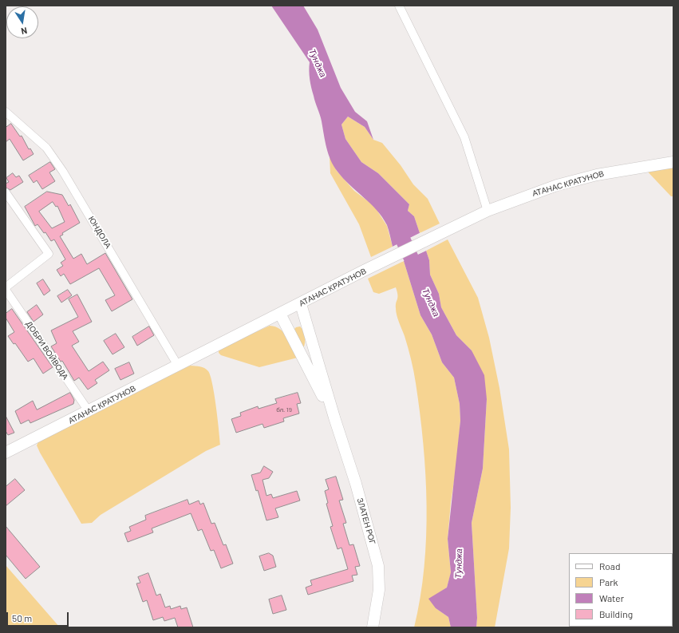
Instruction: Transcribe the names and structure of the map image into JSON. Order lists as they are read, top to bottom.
{
  "streets": {
    "main road": ["АТАНАС КРАТУНОВ", "ЗЛАТЕН РОГ"],
    "street": ["ЮНДОЛА", "ДОБРИ ВОЙВОДА"]
  },
  "crossings": [
    ["АТАНАС КРАТУНОВ", "ЮНДОЛА"],
    ["АТАНАС КРАТУНОВ", "ДОБРИ ВОЙВОДА"],
    ["АТАНАС КРАТУНОВ", "ЗЛАТЕН РОГ"]
  ],
  "water": ["Тунджа"],
  "house_numbers": ["бл. 19"],
  "legend": [
    "Road",
    "Park",
    "Water",
    "Building"
  ],
  "scale_bar": "50 m",
  "north": "bottom"
}
